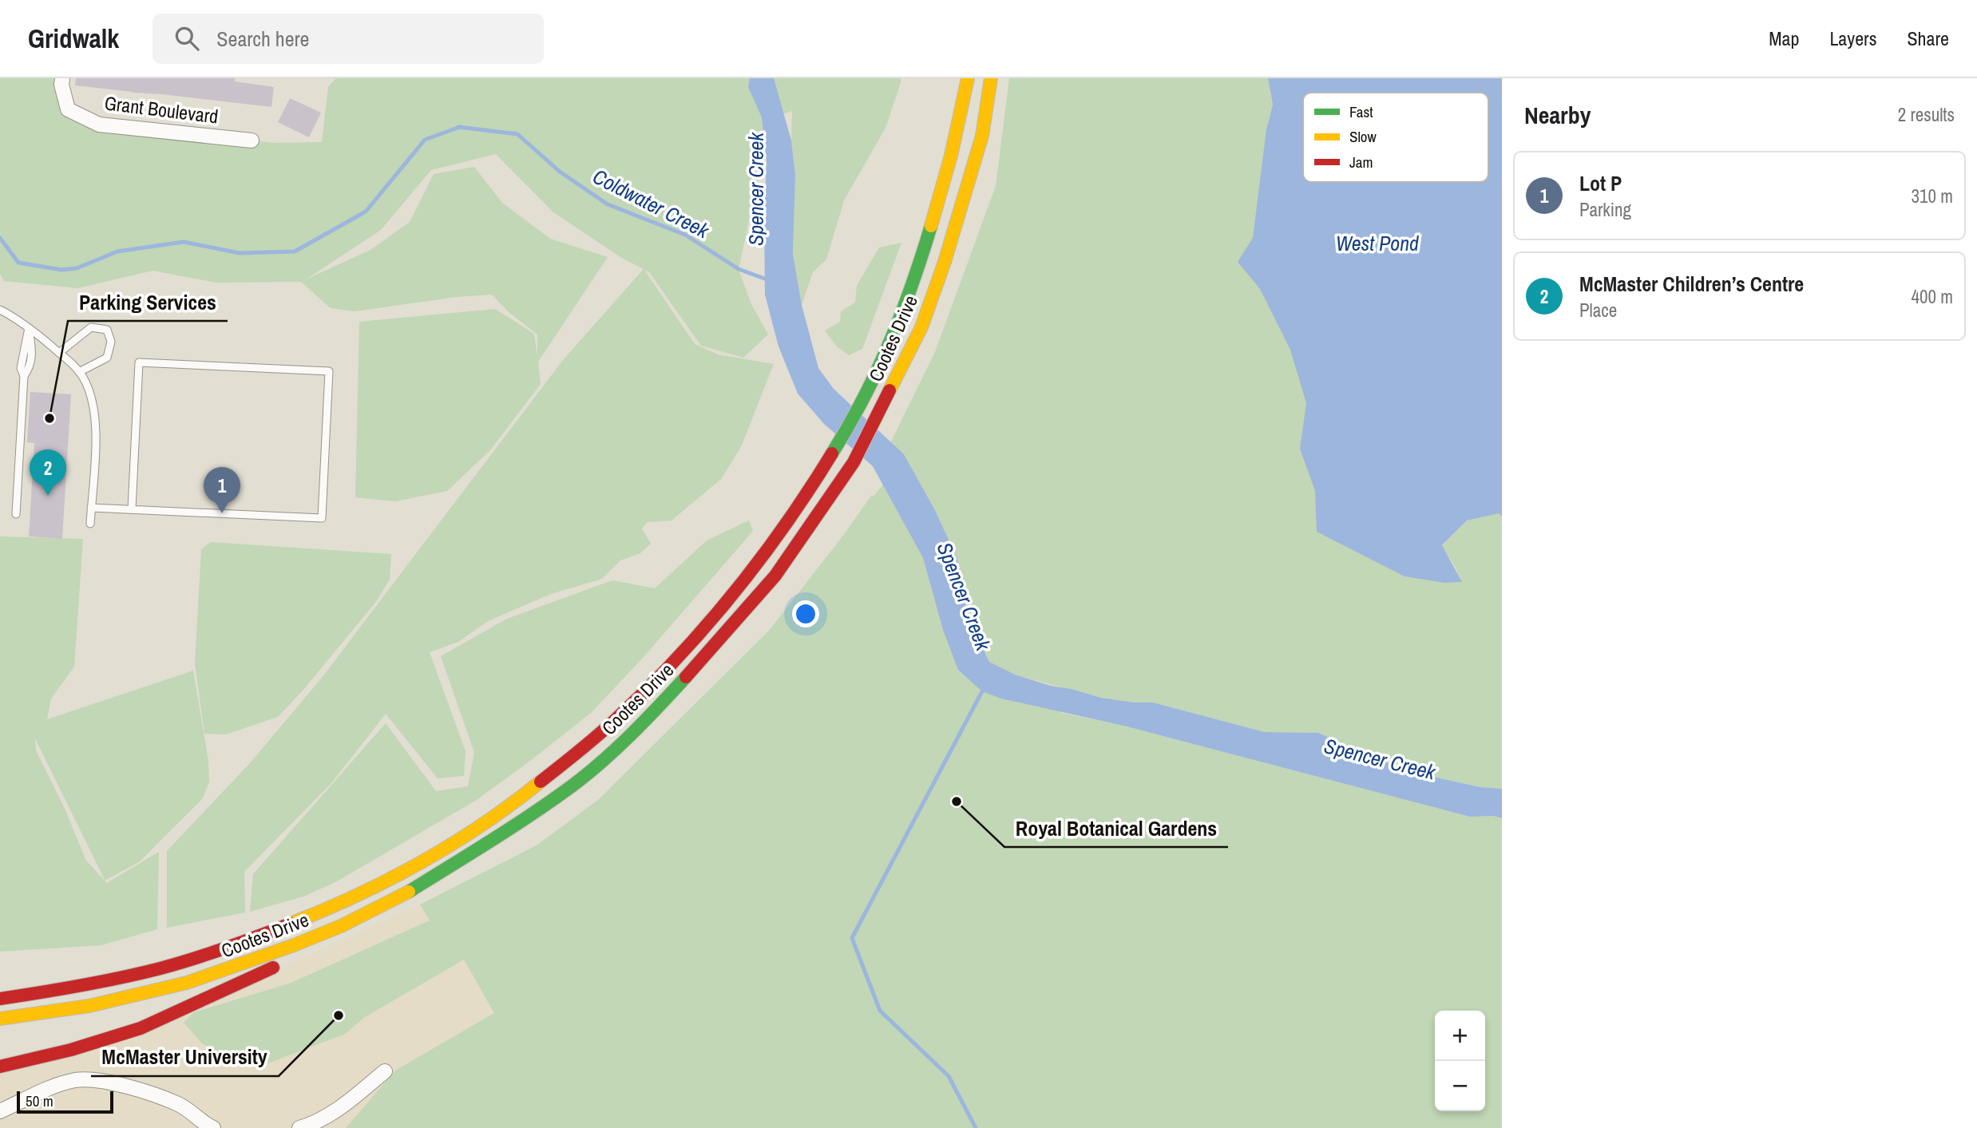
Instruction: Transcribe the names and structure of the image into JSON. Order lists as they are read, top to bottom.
{
  "streets": {
    "main road": ["Cootes Drive"],
    "street": ["Grant Boulevard"]
  },
  "water": ["Spencer Creek", "Coldwater Creek", "West Pond"],
  "places": ["Parking Services", "Royal Botanical Gardens", "McMaster University"],
  "legend": ["Fast", "Slow", "Jam"],
  "scale_bar": "50 m",
  "page": {
    "header": "Gridwalk",
    "search": "Search here",
    "nav": ["Map", "Layers", "Share"],
    "heading": ["Nearby", "2 results"],
    "list": [
      {
        "mark": "1",
        "name": "Lot P",
        "note": "Parking",
        "value": "310 m"
      },
      {
        "mark": "2",
        "name": "McMaster Children’s Centre",
        "note": "Place",
        "value": "400 m"
      }
    ],
    "pins": ["2", "1"],
    "map_buttons": ["+", "−"],
    "scale": "50 m"
  }
}
